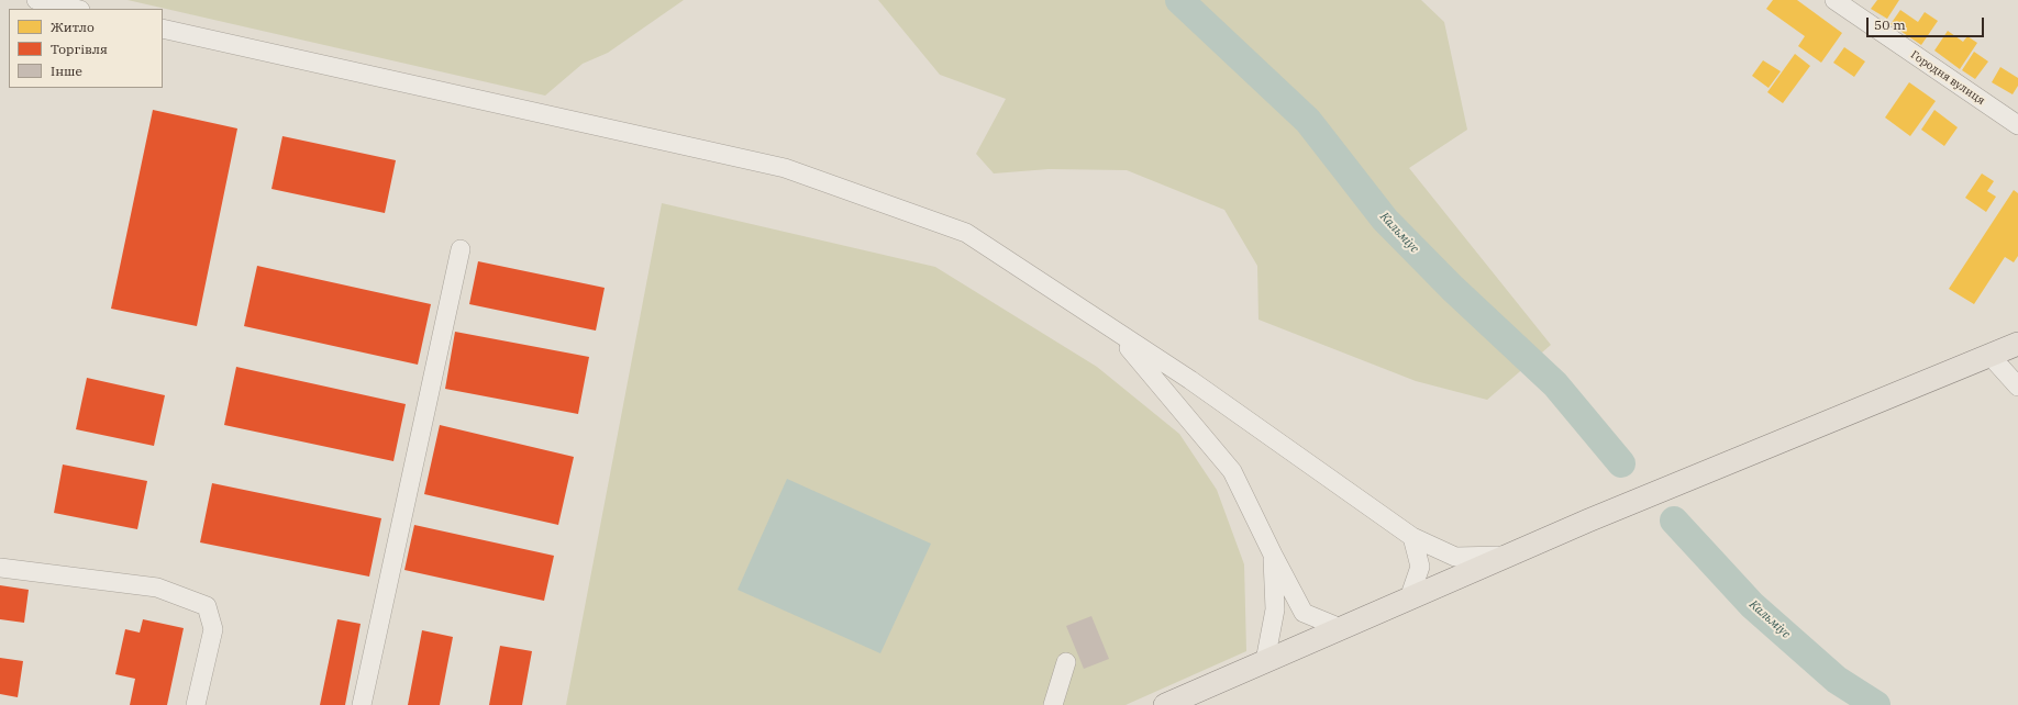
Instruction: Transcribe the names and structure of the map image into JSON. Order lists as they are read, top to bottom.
{
  "streets": {
    "street": ["Городня вулиця"]
  },
  "water": ["Кальміус"],
  "legend": ["Житло", "Торгівля", "Інше"],
  "scale_bar": "50 m"
}
